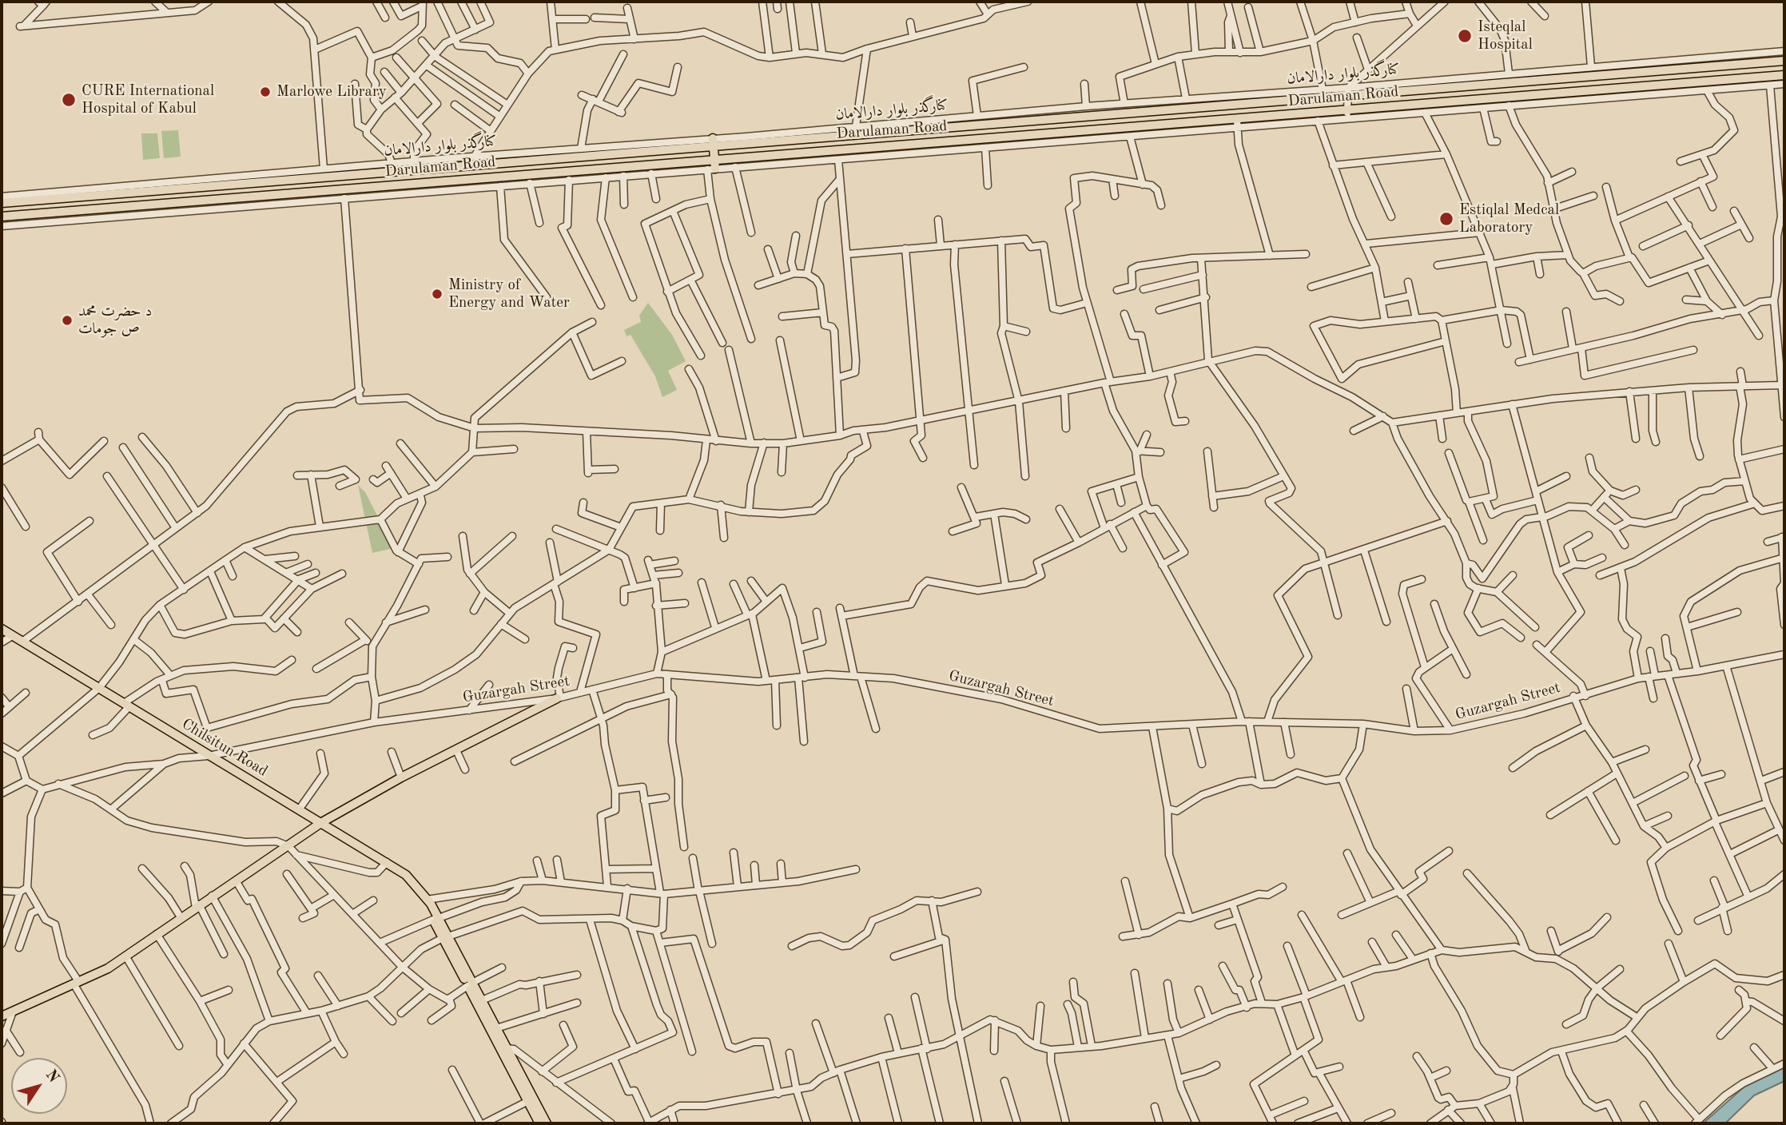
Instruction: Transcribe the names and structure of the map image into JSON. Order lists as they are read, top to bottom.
{
  "streets": {
    "main road": ["Darulaman Road", "Chilsitun Road"],
    "street": ["کنارگذر بلوار دارالامان", "Guzargah Street"]
  },
  "crossings": [
    ["کنارگذر بلوار دارالامان", "Darulaman Road"],
    ["Guzargah Street", "Chilsitun Road"]
  ],
  "places": [
    "Isteqlal Hospital",
    "Marlowe Library",
    "CURE International Hospital of Kabul",
    "Estiqlal Medcal Laboratory",
    "Ministry of Energy and Water",
    "د حضرت محمد ص جومات"
  ],
  "north": "top right"
}
